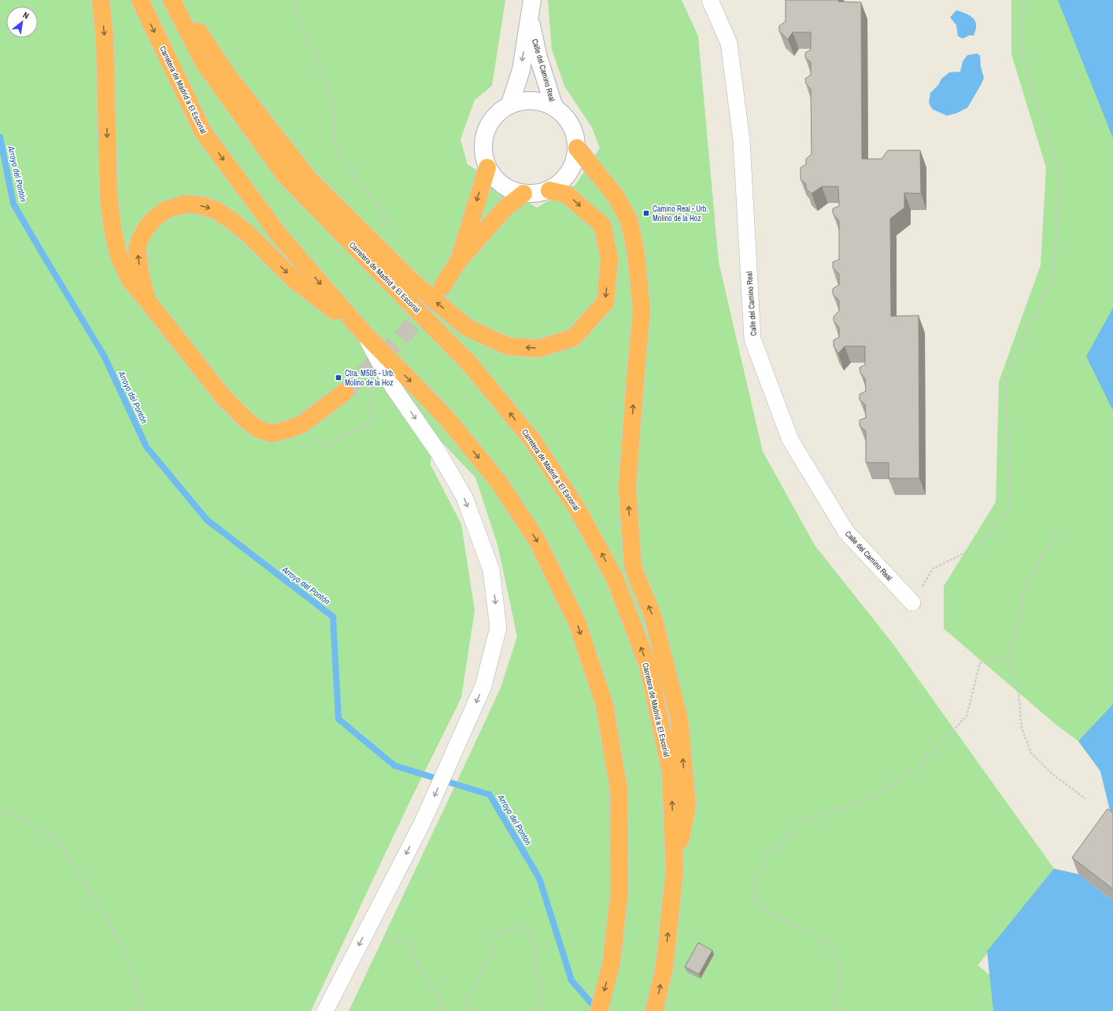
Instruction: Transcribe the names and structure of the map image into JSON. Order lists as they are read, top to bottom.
{
  "streets": {
    "highway": ["Carretera de Madrid a El Escorial"],
    "street": ["Calle del Camino Real"]
  },
  "water": ["Arroyo del Pontón"],
  "places": {
    "transit": ["Camino Real - Urb. Molino de la Hoz", "Ctra. M505 - Urb. Molino de la Hoz"]
  },
  "north": "top right"
}
